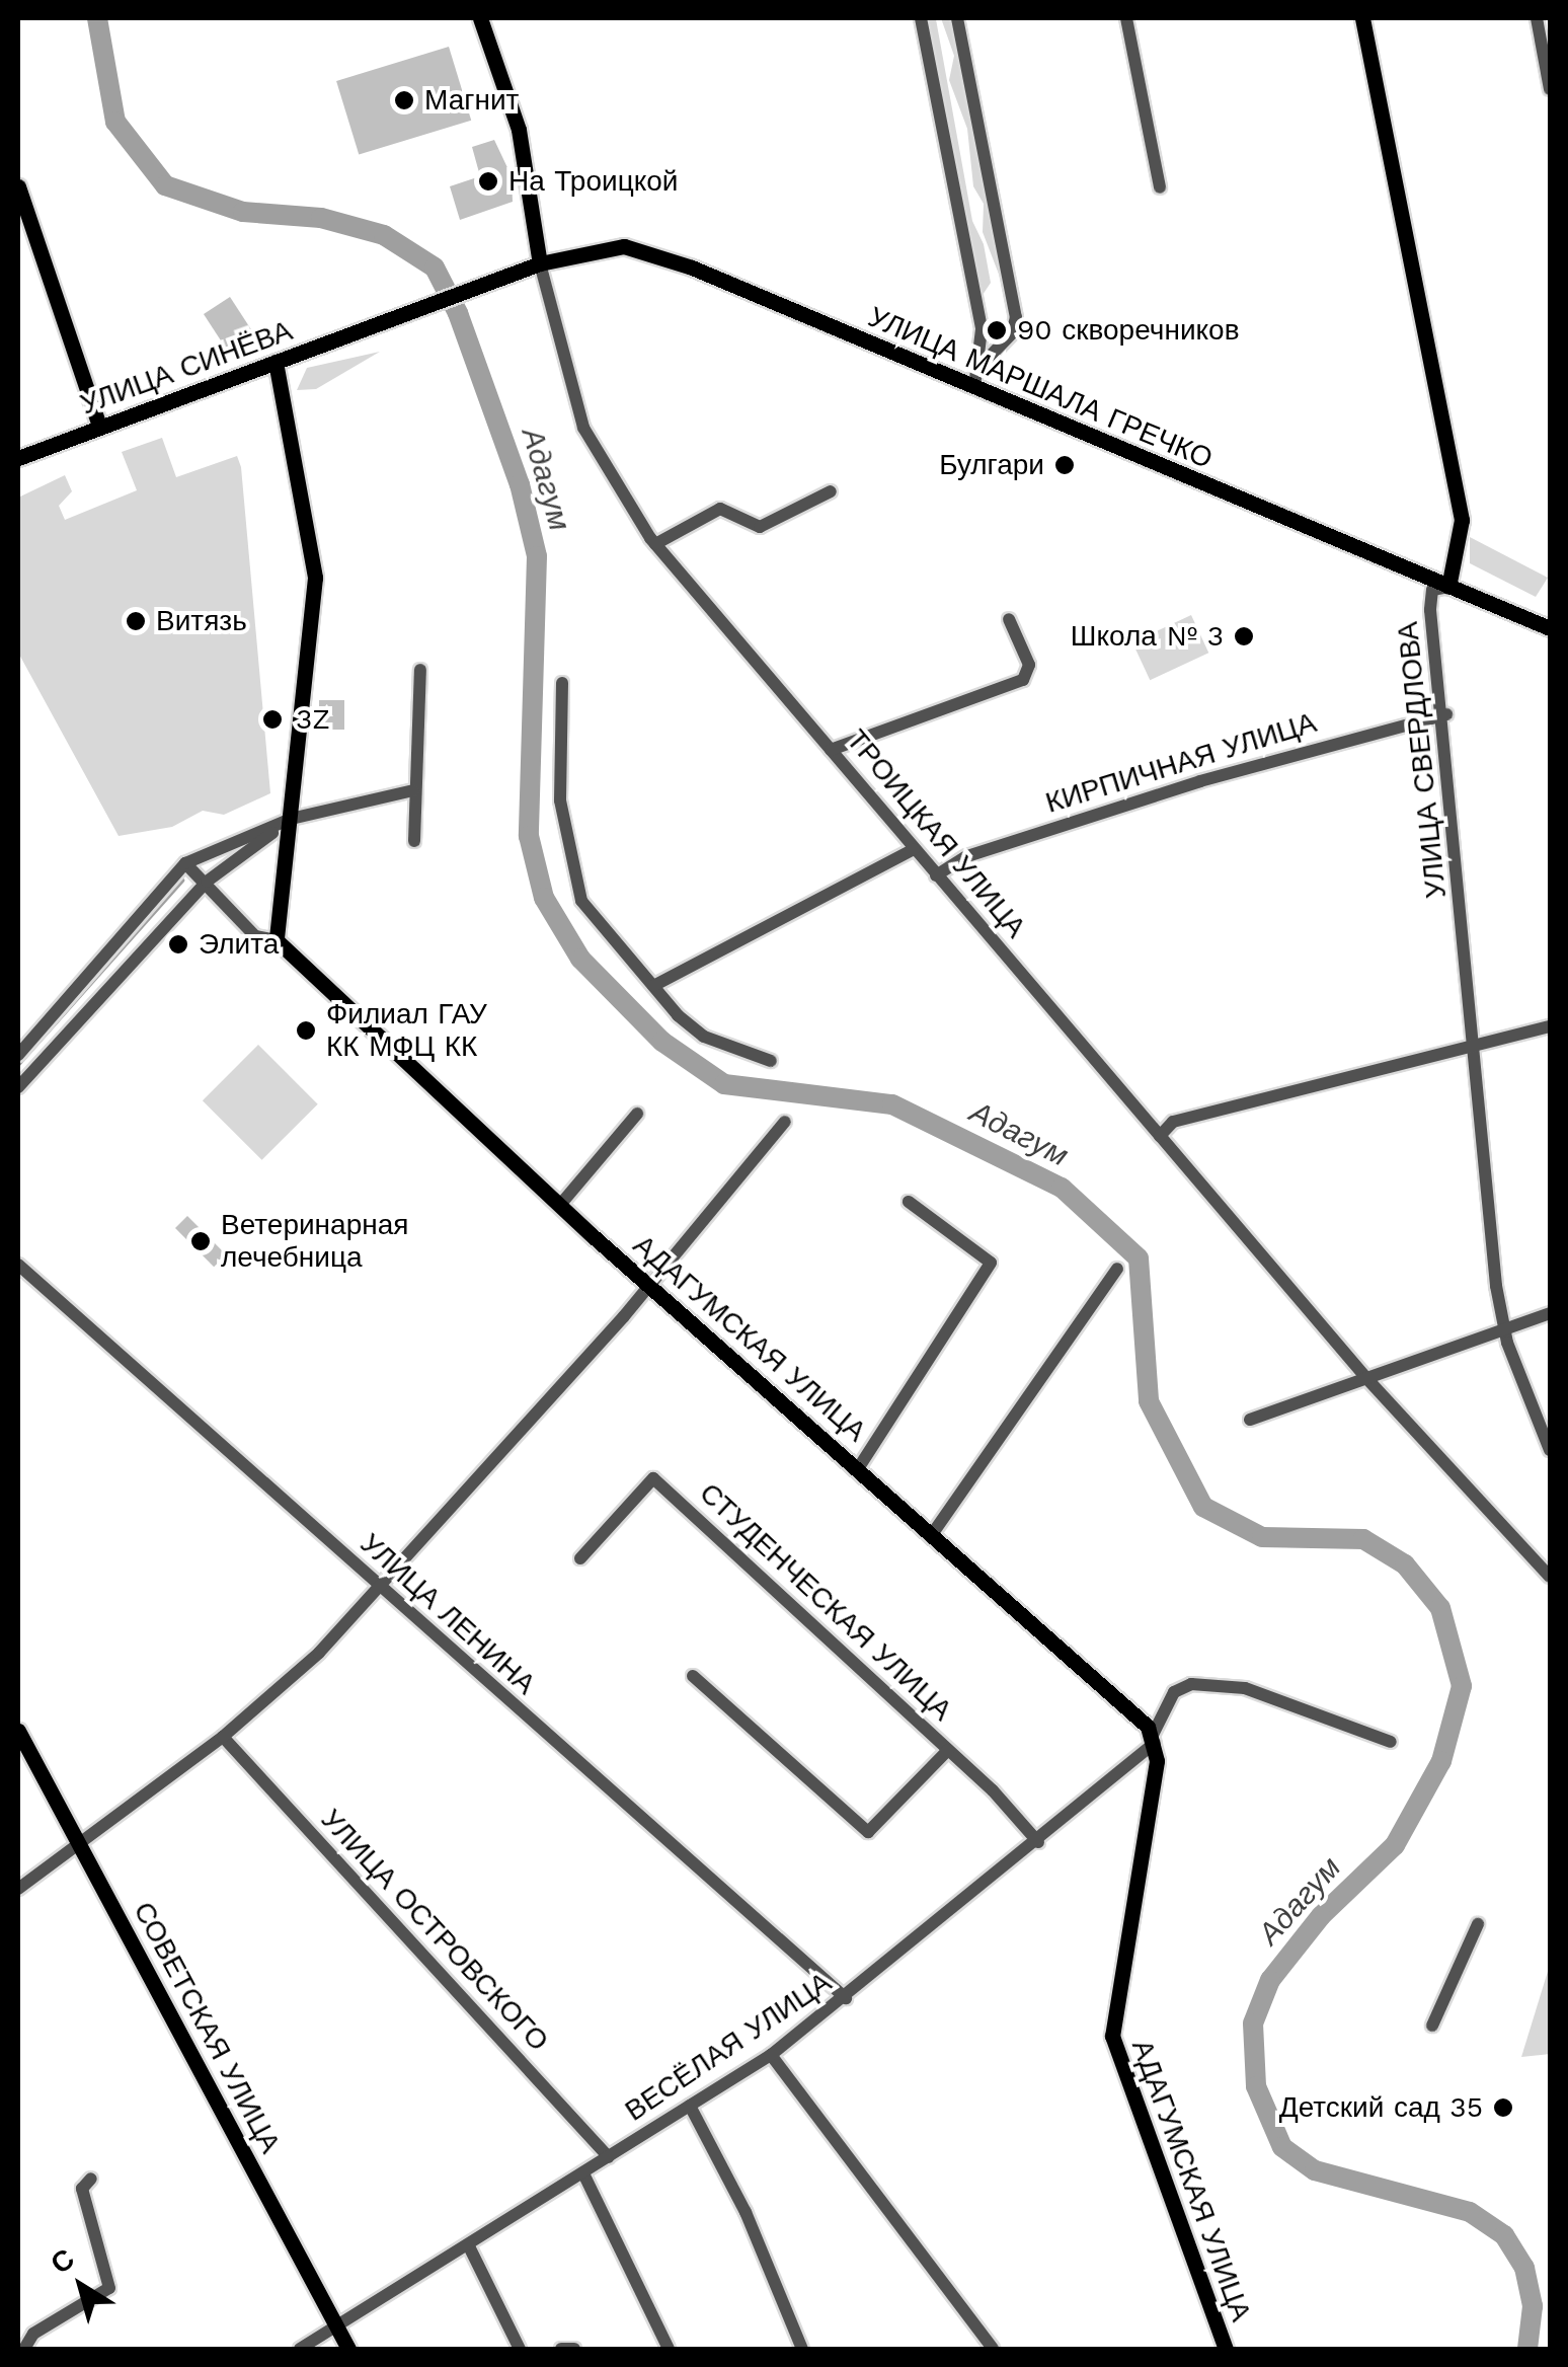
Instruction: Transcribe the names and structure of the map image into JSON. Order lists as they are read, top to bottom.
{
  "streets": {
    "main road": [
      "УЛИЦА СИНЁВА",
      "УЛИЦА МАРШАЛА ГРЕЧКО",
      "УЛИЦА СВЕРДЛОВА",
      "ТРОИЦКАЯ УЛИЦА",
      "АДАГУМСКАЯ УЛИЦА",
      "СОВЕТСКАЯ УЛИЦА"
    ],
    "street": [
      "КИРПИЧНАЯ УЛИЦА",
      "СТУДЕНЧЕСКАЯ УЛИЦА",
      "УЛИЦА ЛЕНИНА",
      "УЛИЦА ОСТРОВСКОГО",
      "ВЕСЁЛАЯ УЛИЦА"
    ]
  },
  "crossings": [
    ["УЛИЦА СИНЁВА", "УЛИЦА МАРШАЛА ГРЕЧКО"],
    ["УЛИЦА МАРШАЛА ГРЕЧКО", "УЛИЦА СВЕРДЛОВА"],
    ["УЛИЦА МАРШАЛА ГРЕЧКО", "ТРОИЦКАЯ УЛИЦА"],
    ["УЛИЦА СВЕРДЛОВА", "КИРПИЧНАЯ УЛИЦА"],
    ["КИРПИЧНАЯ УЛИЦА", "ТРОИЦКАЯ УЛИЦА"],
    ["АДАГУМСКАЯ УЛИЦА", "ВЕСЁЛАЯ УЛИЦА"],
    ["СТУДЕНЧЕСКАЯ УЛИЦА", "ВЕСЁЛАЯ УЛИЦА"],
    ["УЛИЦА ЛЕНИНА", "ВЕСЁЛАЯ УЛИЦА"],
    ["УЛИЦА ОСТРОВСКОГО", "ВЕСЁЛАЯ УЛИЦА"],
    ["СОВЕТСКАЯ УЛИЦА", "ВЕСЁЛАЯ УЛИЦА"]
  ],
  "water": ["Адагум"],
  "places": [
    "Магнит",
    "На Троицкой",
    "90 скворечников",
    "Булгари",
    "Витязь",
    "Школа № 3",
    "3Z",
    "Элита",
    "Филиал ГАУ КК МФЦ КК",
    "Ветеринарная лечебница",
    "Детский сад 35"
  ],
  "north": "top left"
}
